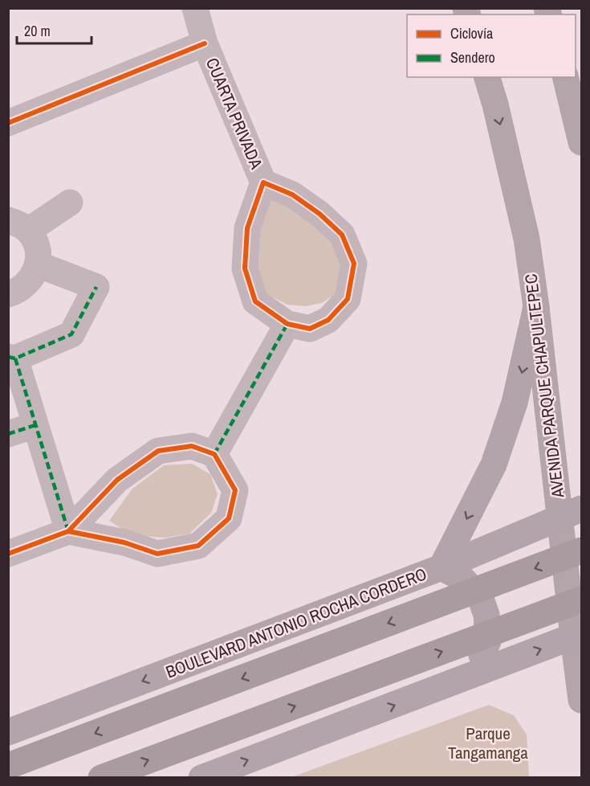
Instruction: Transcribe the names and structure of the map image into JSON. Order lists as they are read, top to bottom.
{
  "streets": {
    "main road": ["AVENIDA PARQUE CHAPULTEPEC", "BOULEVARD ANTONIO ROCHA CORDERO"],
    "street": ["CUARTA PRIVADA"]
  },
  "crossings": [
    ["AVENIDA PARQUE CHAPULTEPEC", "BOULEVARD ANTONIO ROCHA CORDERO"]
  ],
  "one_way": ["AVENIDA PARQUE CHAPULTEPEC"],
  "parks": ["Parque Tangamanga"],
  "legend": ["Ciclovía", "Sendero"],
  "scale_bar": "20 m"
}
